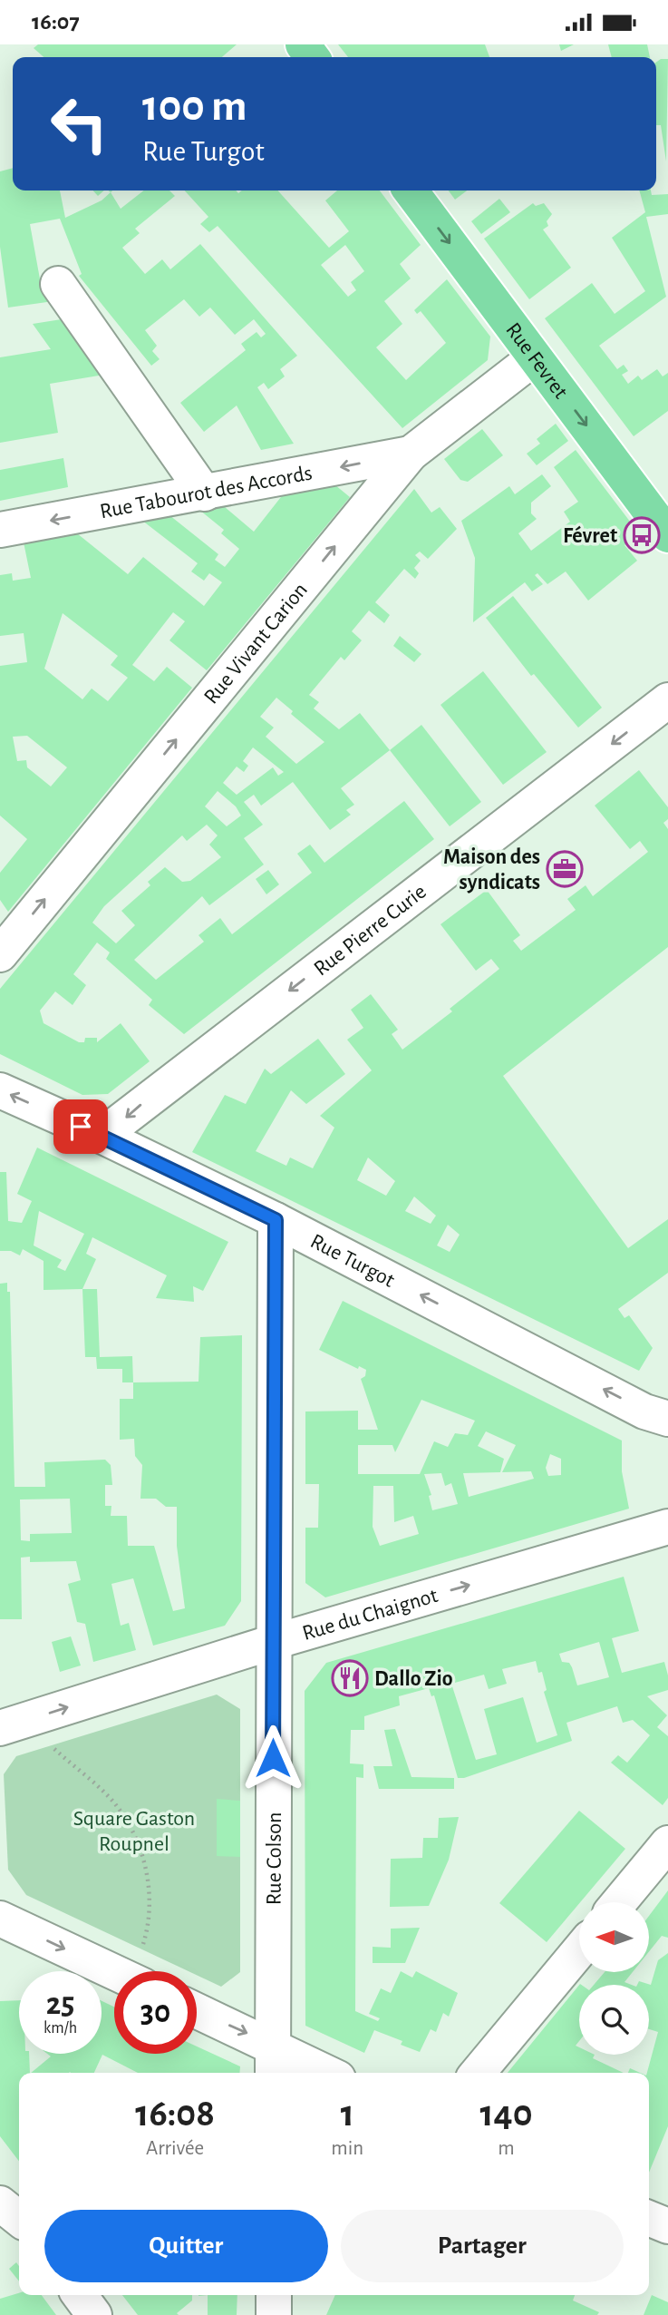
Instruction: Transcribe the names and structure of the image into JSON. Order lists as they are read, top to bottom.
{
  "streets": {
    "main road": ["Rue Fevret"],
    "street": [
      "Rue Tabourot des Accords",
      "Rue Vivant Carion",
      "Rue Pierre Curie",
      "Rue Turgot",
      "Rue du Chaignot",
      "Rue Colson"
    ]
  },
  "crossings": [
    ["Rue Fevret", "Rue Vivant Carion"],
    ["Rue Tabourot des Accords", "Rue Vivant Carion"],
    ["Rue Pierre Curie", "Rue Turgot"],
    ["Rue Turgot", "Rue Colson"],
    ["Rue du Chaignot", "Rue Colson"]
  ],
  "one_way": [
    "Rue Fevret",
    "Rue Tabourot des Accords",
    "Rue Vivant Carion",
    "Rue Pierre Curie",
    "Rue Turgot",
    "Rue du Chaignot"
  ],
  "parks": ["Square Gaston Roupnel"],
  "places": {
    "bus stop": ["Févret"],
    "office": ["Maison des syndicats"],
    "restaurant": ["Dallo Zio"]
  },
  "north": "left",
  "page": {
    "status": "16:07",
    "turn": ["100 m", "Rue Turgot"],
    "speed": "25 km/h",
    "limit": "30",
    "eta": [
      "16:08",
      "Arrivée",
      "1",
      "min",
      "140",
      "m"
    ],
    "buttons": ["Quitter", "Partager"]
  }
}
